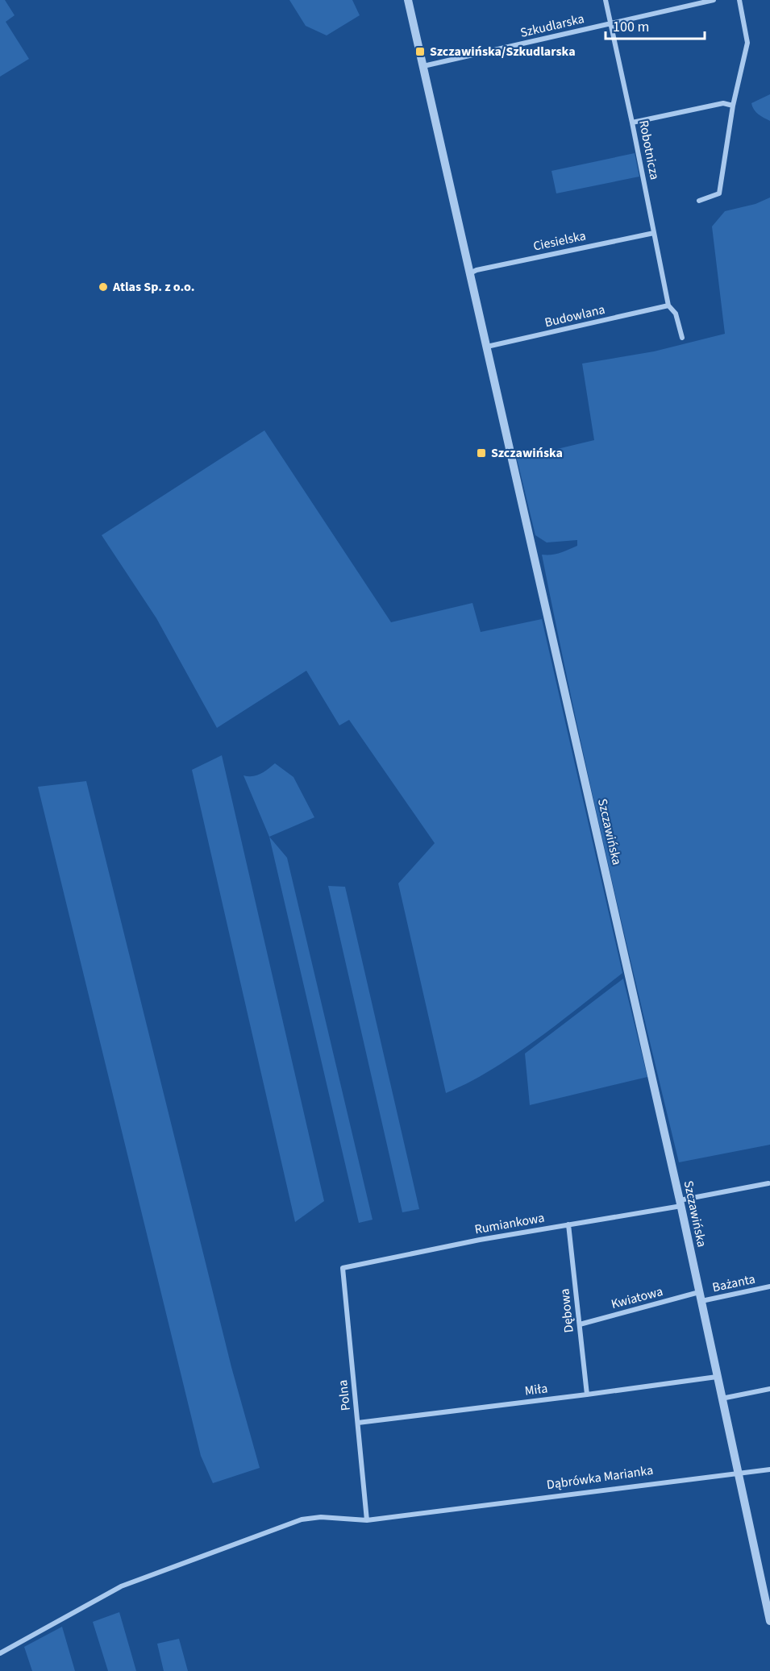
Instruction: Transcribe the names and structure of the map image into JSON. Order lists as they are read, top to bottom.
{
  "streets": {
    "street": [
      "Szkudlarska",
      "Robotnicza",
      "Ciesielska",
      "Budowlana",
      "Szczawińska",
      "Rumiankowa",
      "Bażanta",
      "Kwiatowa",
      "Dębowa",
      "Miła",
      "Polna",
      "Dąbrówka Marianka"
    ]
  },
  "crossings": [
    ["Szkudlarska", "Robotnicza"],
    ["Szkudlarska", "Szczawińska"],
    ["Robotnicza", "Ciesielska"],
    ["Robotnicza", "Budowlana"],
    ["Ciesielska", "Szczawińska"],
    ["Budowlana", "Szczawińska"],
    ["Szczawińska", "Rumiankowa"],
    ["Szczawińska", "Bażanta"],
    ["Szczawińska", "Kwiatowa"],
    ["Szczawińska", "Miła"],
    ["Szczawińska", "Dąbrówka Marianka"],
    ["Rumiankowa", "Dębowa"],
    ["Rumiankowa", "Polna"],
    ["Bażanta", "Kwiatowa"],
    ["Kwiatowa", "Dębowa"],
    ["Dębowa", "Miła"],
    ["Miła", "Polna"],
    ["Polna", "Dąbrówka Marianka"]
  ],
  "places": {
    "transit": ["Szczawińska/Szkudlarska", "Szczawińska"],
    "other": ["Atlas Sp. z o.o."]
  },
  "scale_bar": "100 m"
}
